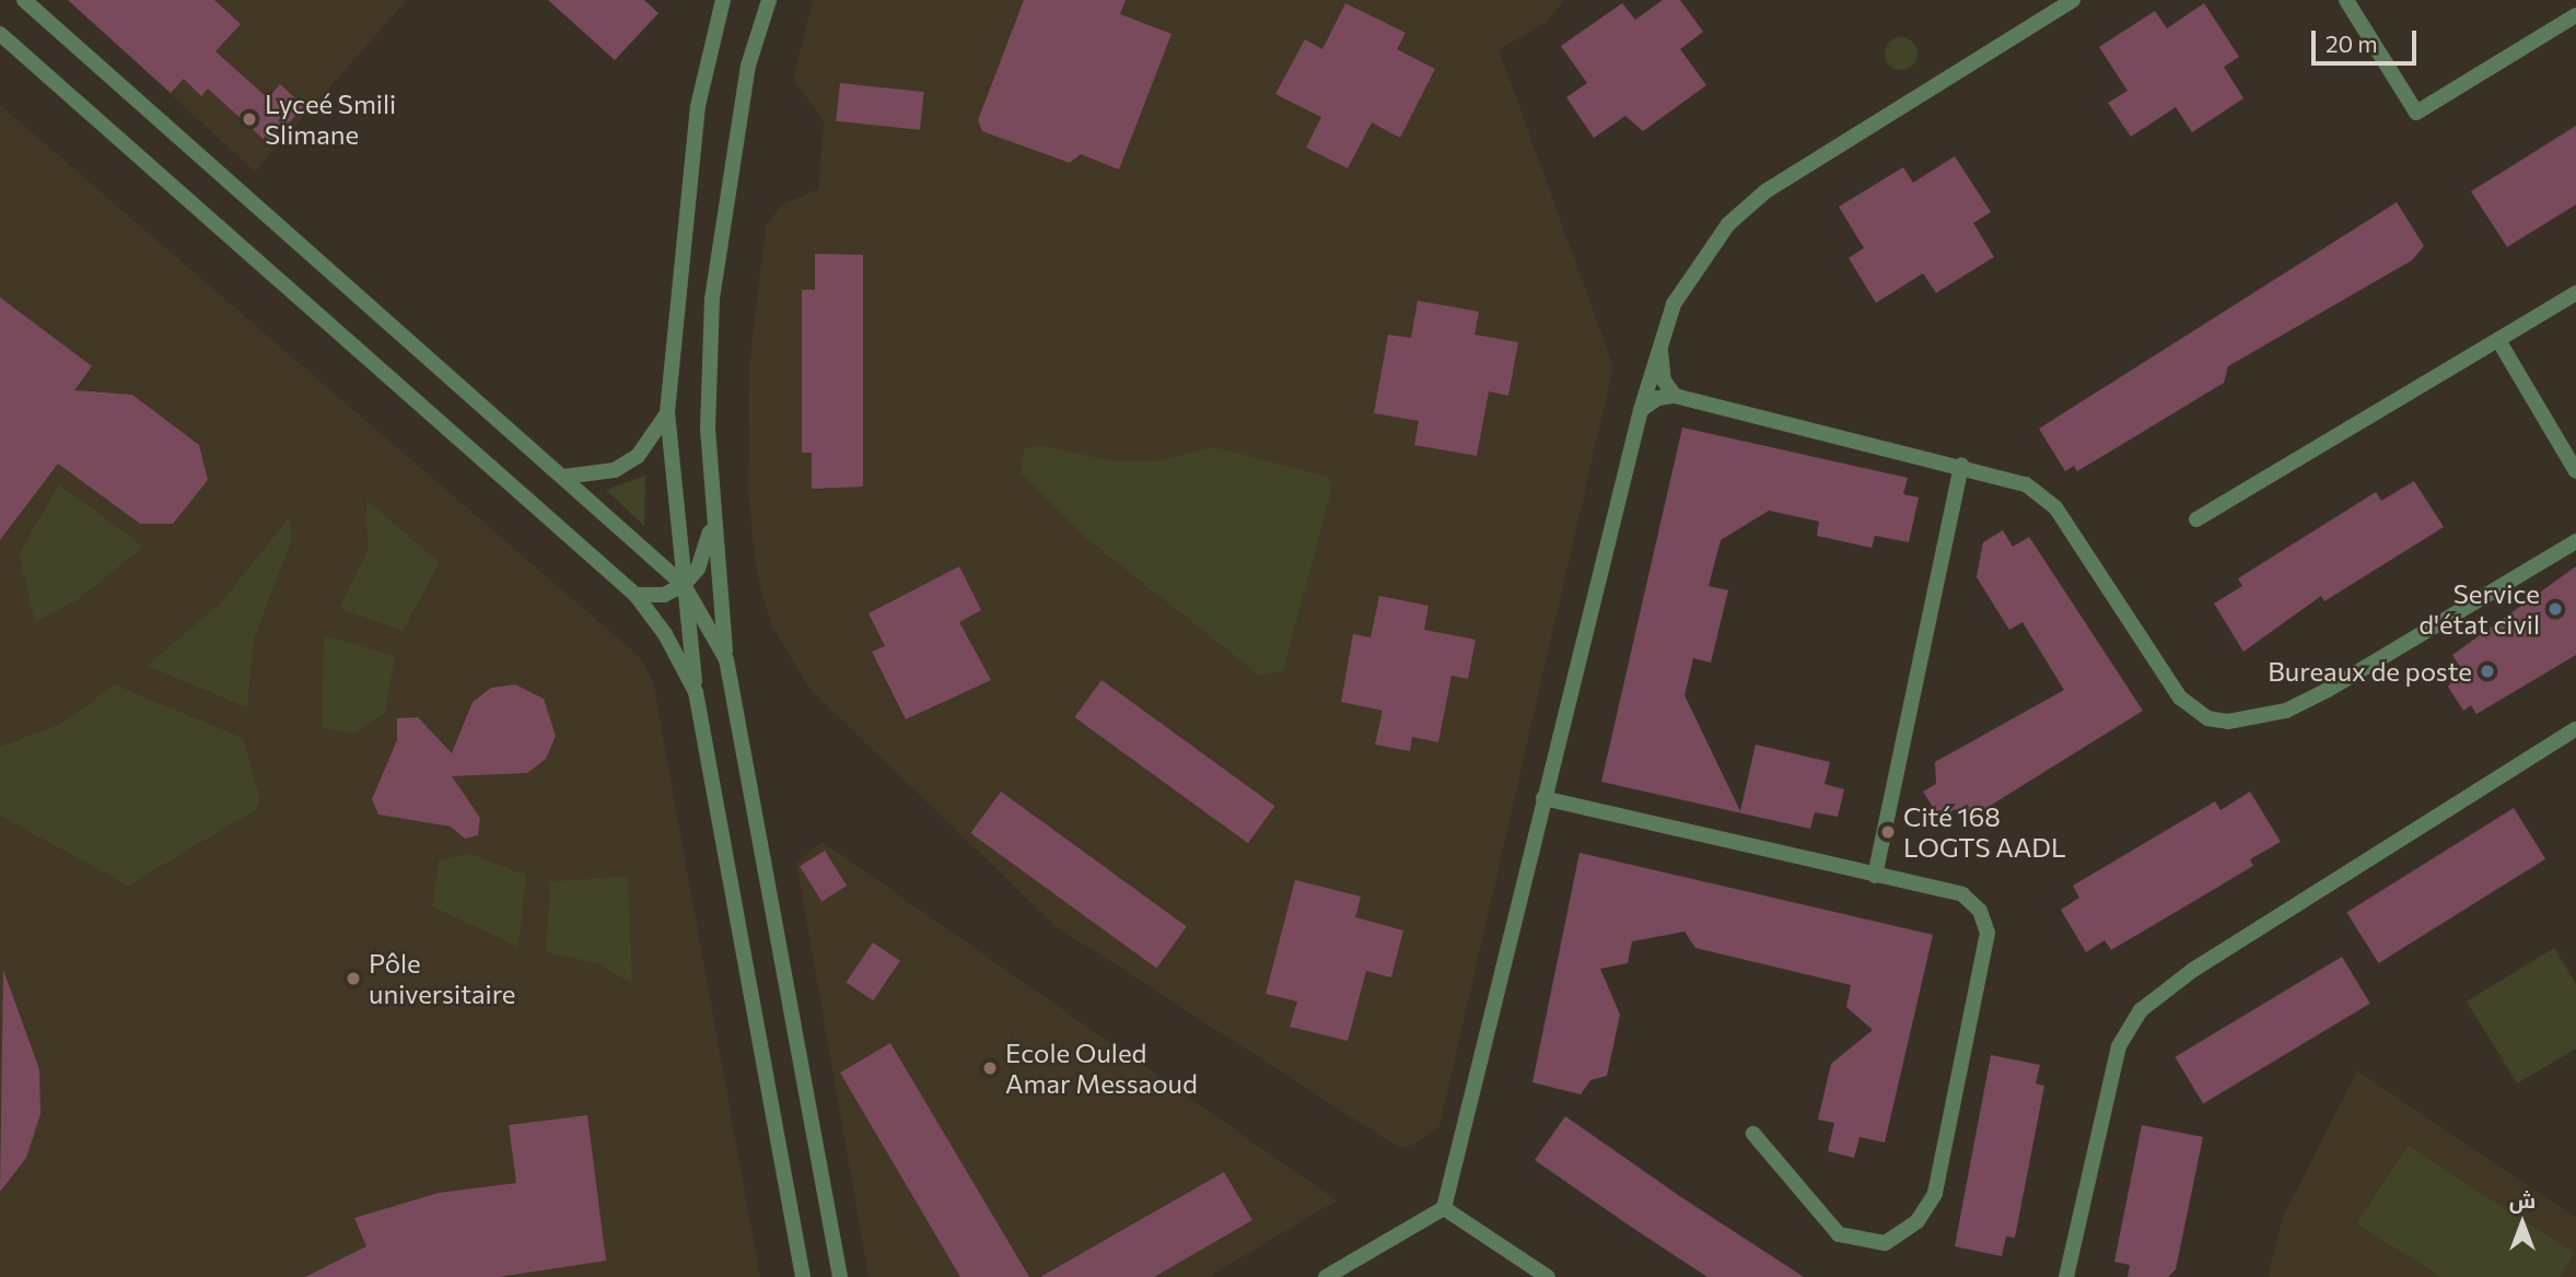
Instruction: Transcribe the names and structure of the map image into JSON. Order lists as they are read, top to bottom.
{
  "places": [
    "Lyceé Smili Slimane",
    "Service d'état civil",
    "Bureaux de poste",
    "Cité 168 LOGTS AADL",
    "Pôle universitaire",
    "Ecole Ouled Amar Messaoud"
  ],
  "scale_bar": "20 m",
  "north": "top"
}
